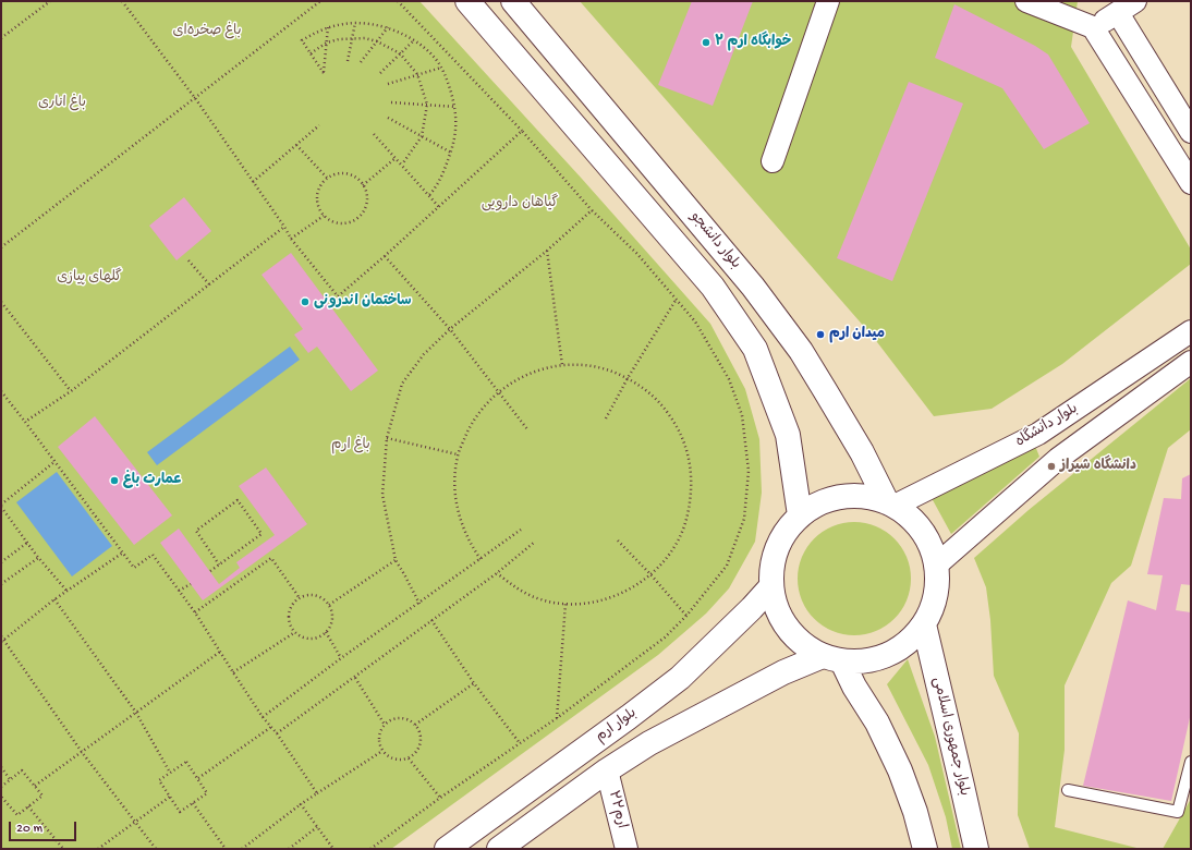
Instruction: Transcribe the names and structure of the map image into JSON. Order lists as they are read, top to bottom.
{
  "streets": {
    "main road": ["بلوار دانشجو", "بلوار ارم", "بلوار جمهوری اسلامی"],
    "street": ["بلوار دانشگاه", "ارم۲۲"]
  },
  "crossings": [
    ["بلوار دانشجو", "بلوار دانشگاه"]
  ],
  "parks": [
    "باغ صخره‌ای",
    "باغ اناری",
    "گیاهان دارویی",
    "گلهای پیازی",
    "باغ ارم"
  ],
  "places": [
    "خوابگاه ارم ۲",
    "ساختمان اندرونی",
    "میدان ارم",
    "دانشگاه شیراز",
    "عمارت باغ"
  ],
  "scale_bar": "20 m"
}
